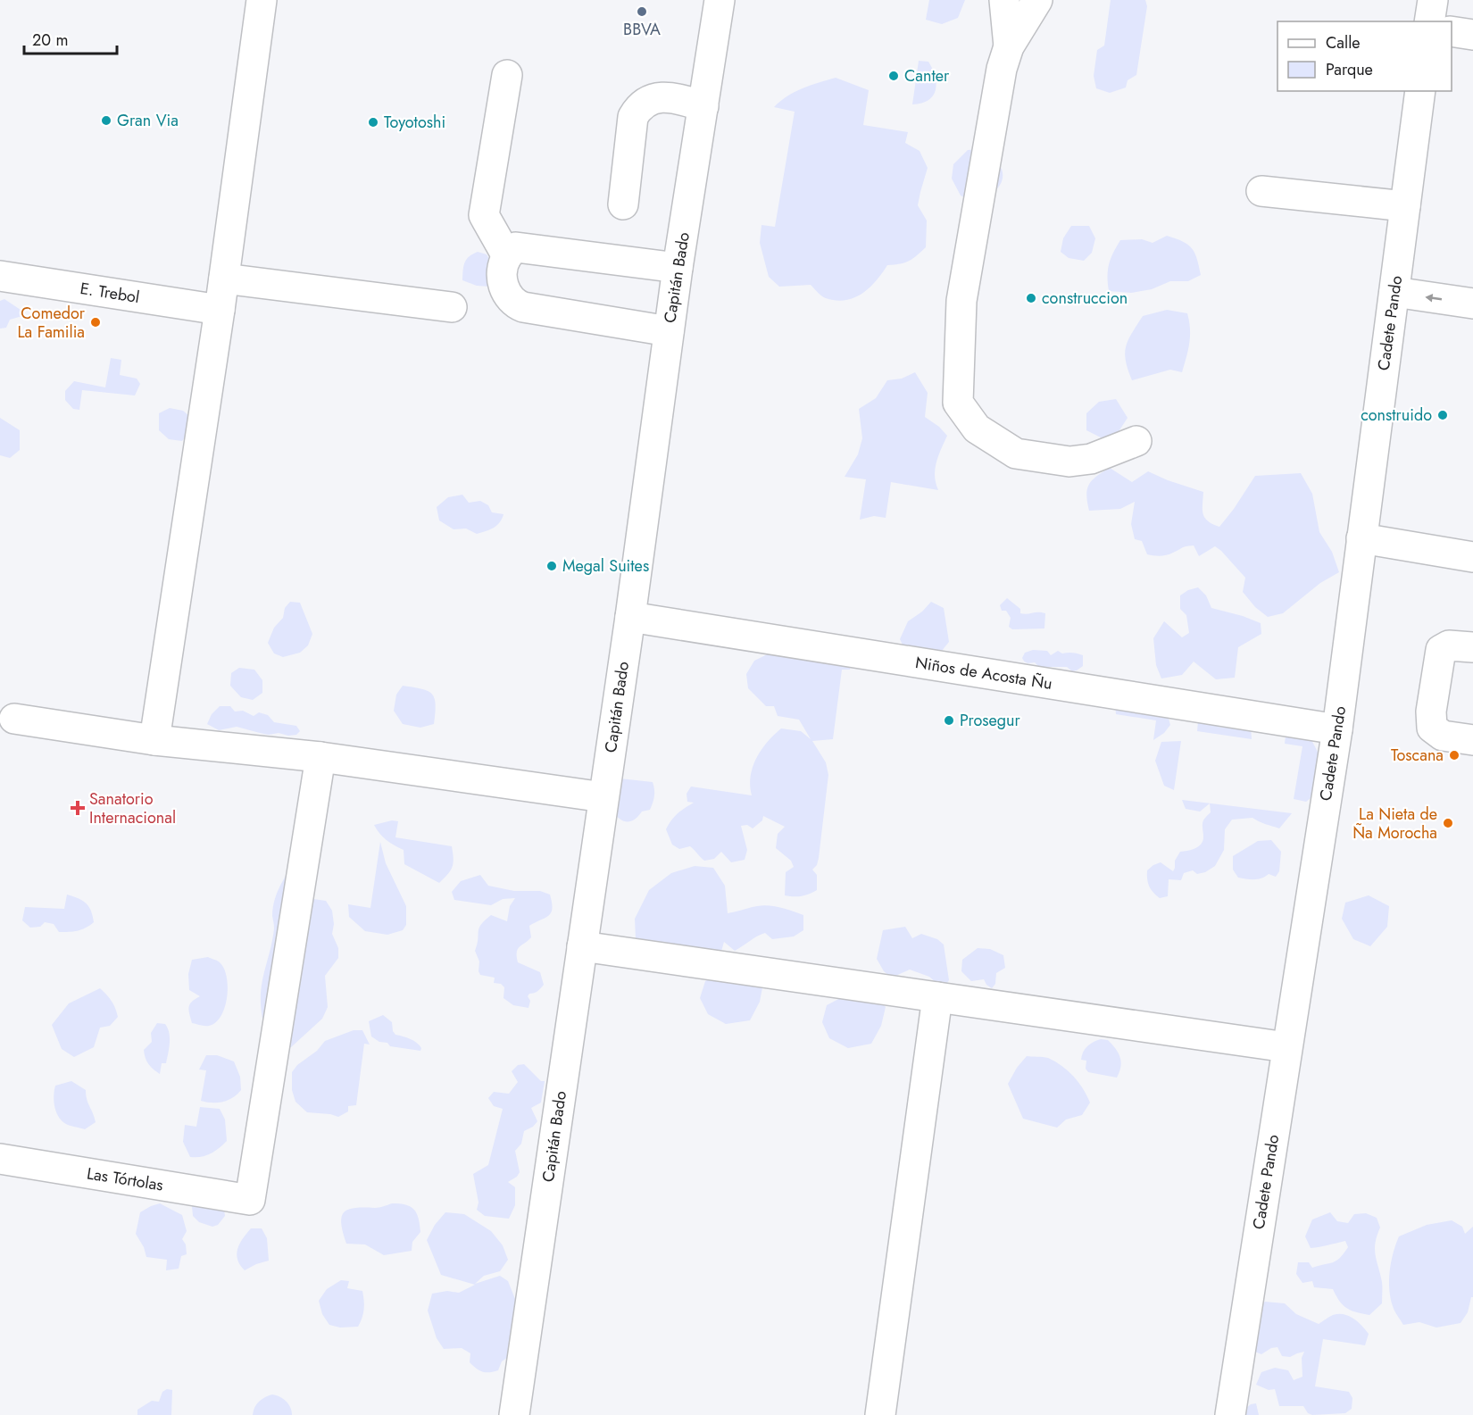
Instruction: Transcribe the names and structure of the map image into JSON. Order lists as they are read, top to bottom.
{
  "streets": {
    "street": [
      "Capitán Bado",
      "E. Trebol",
      "Cadete Pando",
      "Niños de Acosta Ñu",
      "Las Tórtolas"
    ]
  },
  "crossings": [
    ["Capitán Bado", "Niños de Acosta Ñu"],
    ["Cadete Pando", "Niños de Acosta Ñu"]
  ],
  "places": {
    "other": [
      "BBVA",
      "Canter",
      "Gran Via",
      "Toyotoshi",
      "construccion",
      "Comedor La Familia",
      "construido",
      "Megal Suites",
      "Prosegur",
      "Toscana",
      "La Nieta de Ña Morocha"
    ],
    "health": ["Sanatorio Internacional"]
  },
  "legend": ["Calle", "Parque"],
  "scale_bar": "20 m"
}
